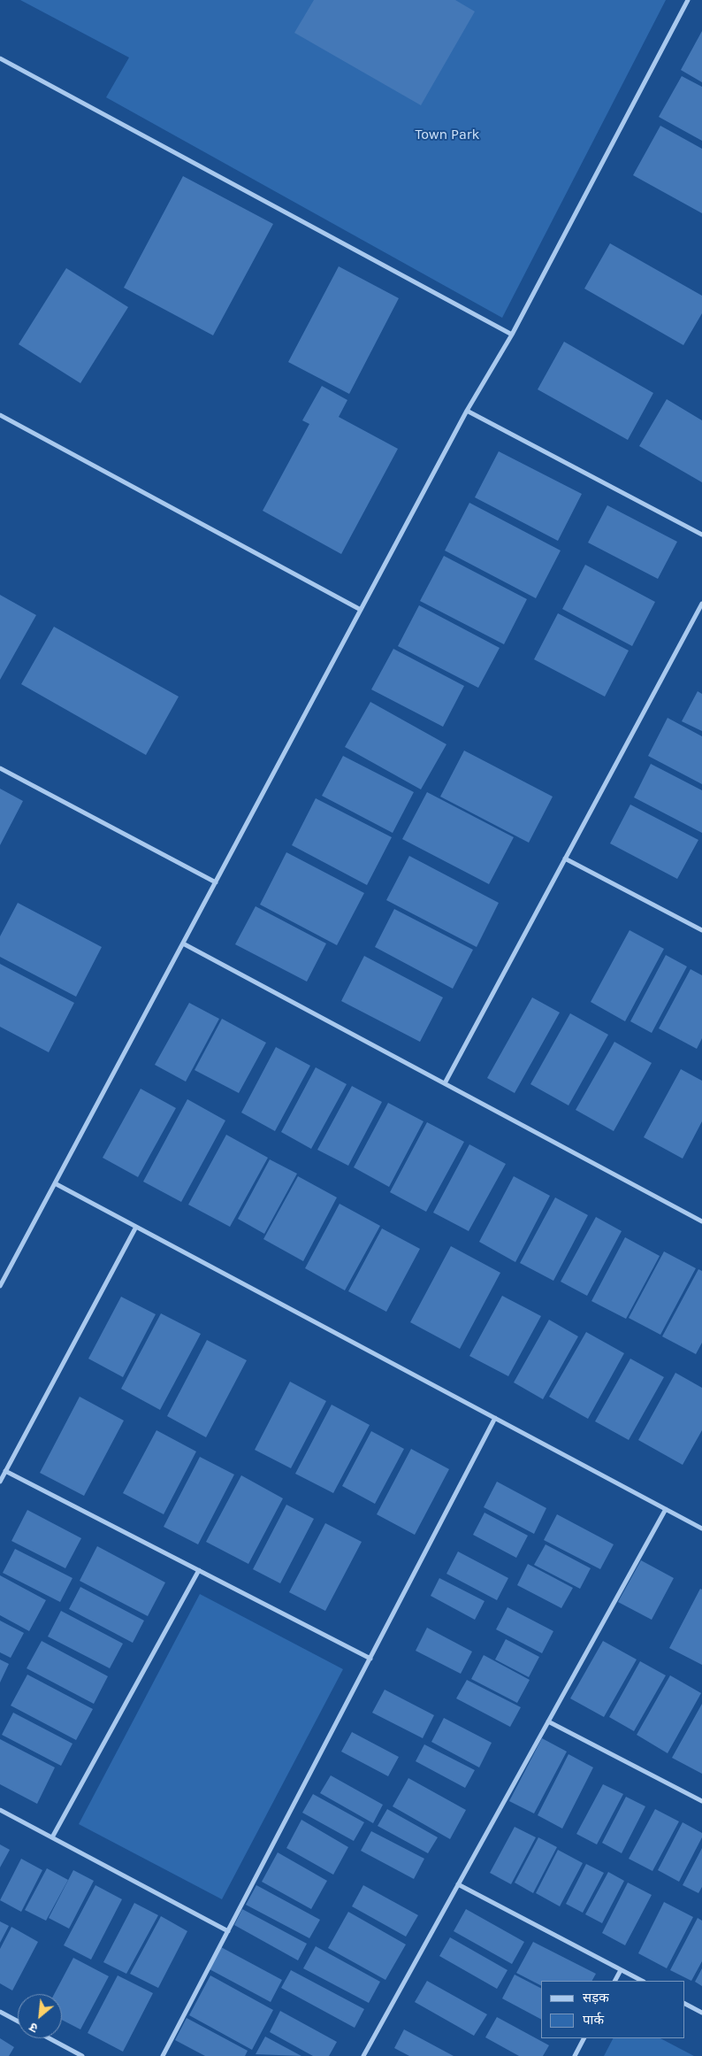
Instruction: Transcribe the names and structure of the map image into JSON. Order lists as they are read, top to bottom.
{
  "parks": ["Town Park"],
  "legend": ["सड़क", "पार्क"],
  "north": "bottom left"
}
